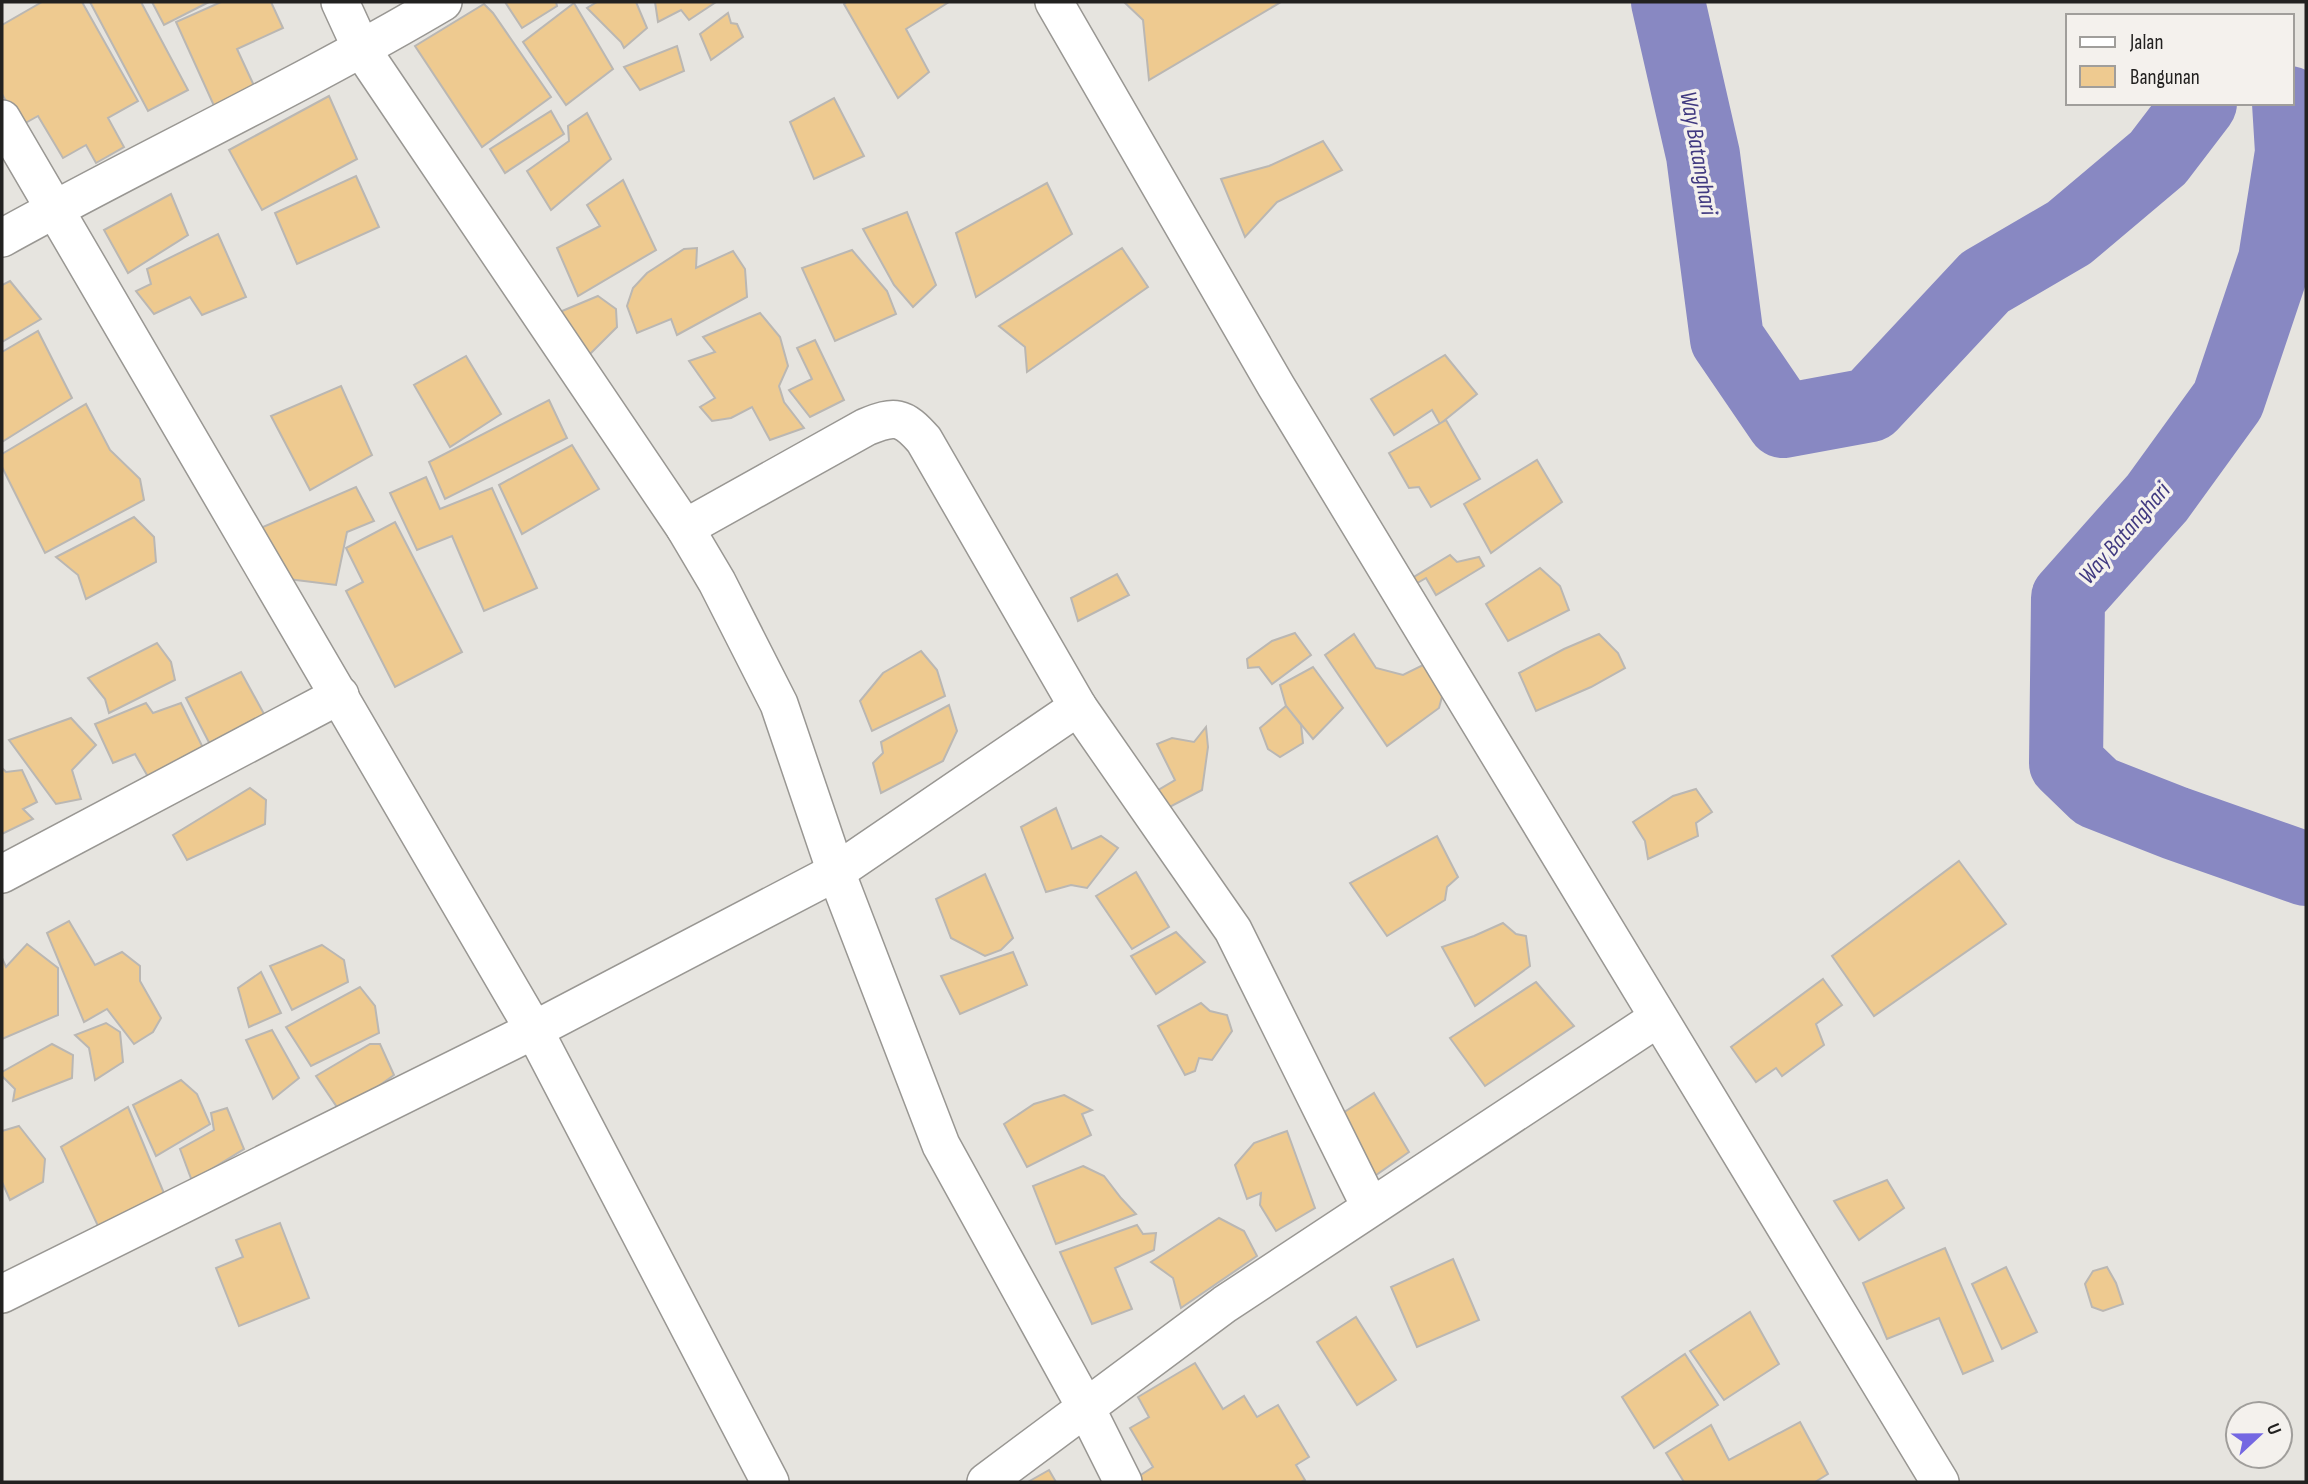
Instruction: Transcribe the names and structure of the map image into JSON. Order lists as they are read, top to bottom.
{
  "water": ["Way Batanghari"],
  "legend": ["Jalan", "Bangunan"],
  "north": "right"
}
